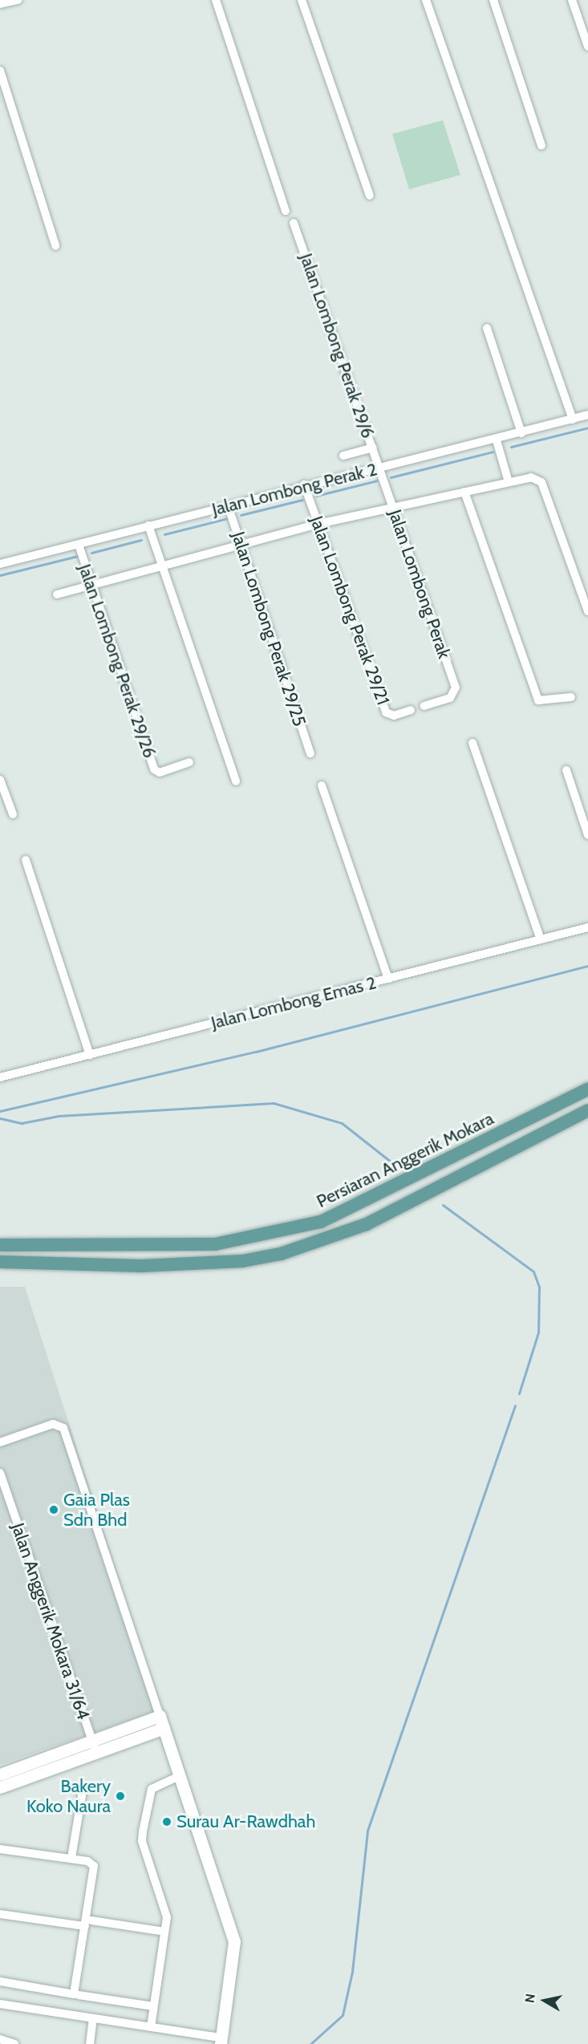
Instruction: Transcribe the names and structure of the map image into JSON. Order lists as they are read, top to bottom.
{
  "streets": {
    "main road": ["Persiaran Anggerik Mokara"],
    "street": [
      "Jalan Lombong Perak 29/6",
      "Jalan Lombong Perak 2",
      "Jalan Lombong Perak",
      "Jalan Lombong Perak 29/21",
      "Jalan Lombong Perak 29/25",
      "Jalan Lombong Perak 29/26",
      "Jalan Lombong Emas 2",
      "Jalan Anggerik Mokara 31/64"
    ]
  },
  "crossings": [
    ["Jalan Lombong Perak 29/6", "Jalan Lombong Perak 2"],
    ["Jalan Lombong Perak 29/6", "Jalan Lombong Perak"],
    ["Jalan Lombong Perak 2", "Jalan Lombong Perak"],
    ["Jalan Lombong Perak 2", "Jalan Lombong Perak 29/21"],
    ["Jalan Lombong Perak 2", "Jalan Lombong Perak 29/25"],
    ["Jalan Lombong Perak 2", "Jalan Lombong Perak 29/26"]
  ],
  "places": ["Gaia Plas Sdn Bhd", "Bakery Koko Naura", "Surau Ar-Rawdhah"],
  "north": "left"
}
